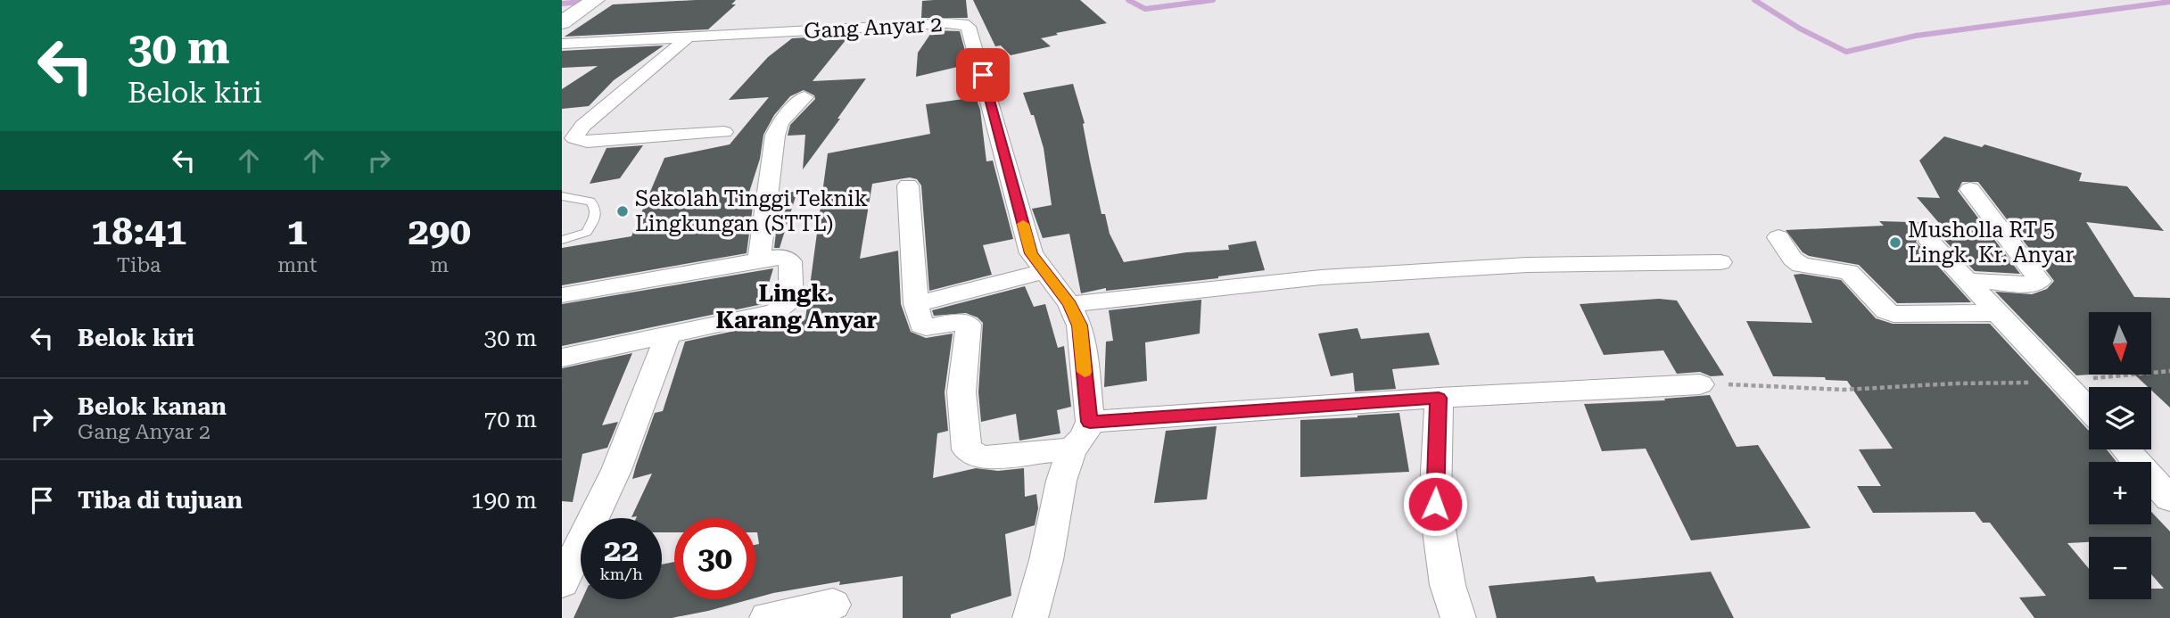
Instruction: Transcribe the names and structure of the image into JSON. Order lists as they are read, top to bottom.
{
  "streets": {
    "street": ["Gang Anyar 2"]
  },
  "districts": ["Lingk. Karang Anyar"],
  "places": ["Sekolah Tinggi Teknik Lingkungan (STTL)", "Musholla RT 5 Lingk. Kr. Anyar"],
  "north": "bottom",
  "page": {
    "turn": ["30 m", "Belok kiri"],
    "eta": [
      "18:41",
      "Tiba",
      "1",
      "mnt",
      "290",
      "m"
    ],
    "list": [
      {
        "name": "Belok kiri",
        "value": "30 m"
      },
      {
        "name": "Belok kanan",
        "note": "Gang Anyar 2",
        "value": "70 m"
      },
      {
        "name": "Tiba di tujuan",
        "value": "190 m"
      }
    ],
    "map_buttons": ["+", "−"],
    "speed": "22 km/h",
    "limit": "30"
  }
}
